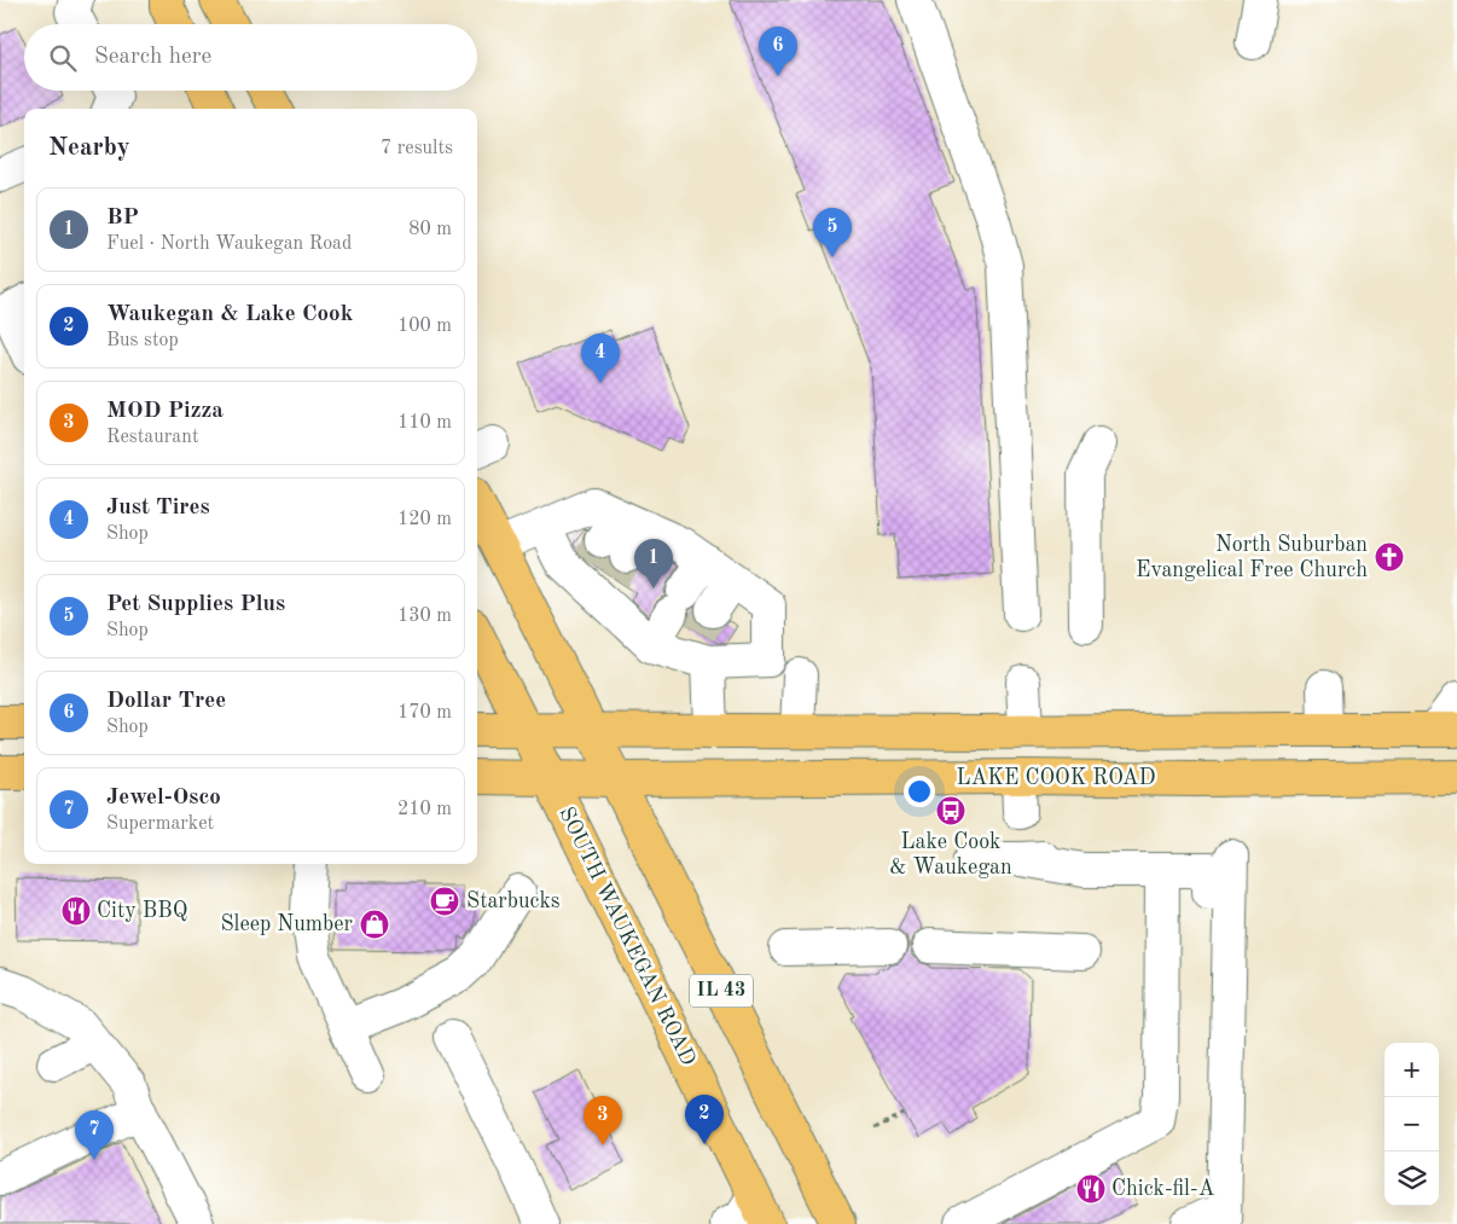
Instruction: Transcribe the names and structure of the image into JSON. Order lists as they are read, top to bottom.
{
  "streets": {
    "main road": ["LAKE COOK ROAD", "SOUTH WAUKEGAN ROAD", "IL 43"]
  },
  "crossings": [
    ["LAKE COOK ROAD", "SOUTH WAUKEGAN ROAD"],
    ["LAKE COOK ROAD", "IL 43"],
    ["SOUTH WAUKEGAN ROAD", "IL 43"]
  ],
  "places": {
    "church": ["North Suburban Evangelical Free Church"],
    "bus stop": ["Lake Cook & Waukegan"],
    "cafe": ["Starbucks"],
    "restaurant": ["City BBQ", "Chick-fil-A"],
    "shop": ["Sleep Number"]
  },
  "page": {
    "search": "Search here",
    "pins": [
      "6",
      "5",
      "4",
      "1",
      "2",
      "3",
      "7"
    ],
    "heading": ["Nearby", "7 results"],
    "list": [
      {
        "mark": "1",
        "name": "BP",
        "note": "Fuel · North Waukegan Road",
        "value": "80 m"
      },
      {
        "mark": "2",
        "name": "Waukegan & Lake Cook",
        "note": "Bus stop",
        "value": "100 m"
      },
      {
        "mark": "3",
        "name": "MOD Pizza",
        "note": "Restaurant",
        "value": "110 m"
      },
      {
        "mark": "4",
        "name": "Just Tires",
        "note": "Shop",
        "value": "120 m"
      },
      {
        "mark": "5",
        "name": "Pet Supplies Plus",
        "note": "Shop",
        "value": "130 m"
      },
      {
        "mark": "6",
        "name": "Dollar Tree",
        "note": "Shop",
        "value": "170 m"
      },
      {
        "mark": "7",
        "name": "Jewel-Osco",
        "note": "Supermarket",
        "value": "210 m"
      }
    ],
    "map_buttons": ["+", "−"]
  }
}
